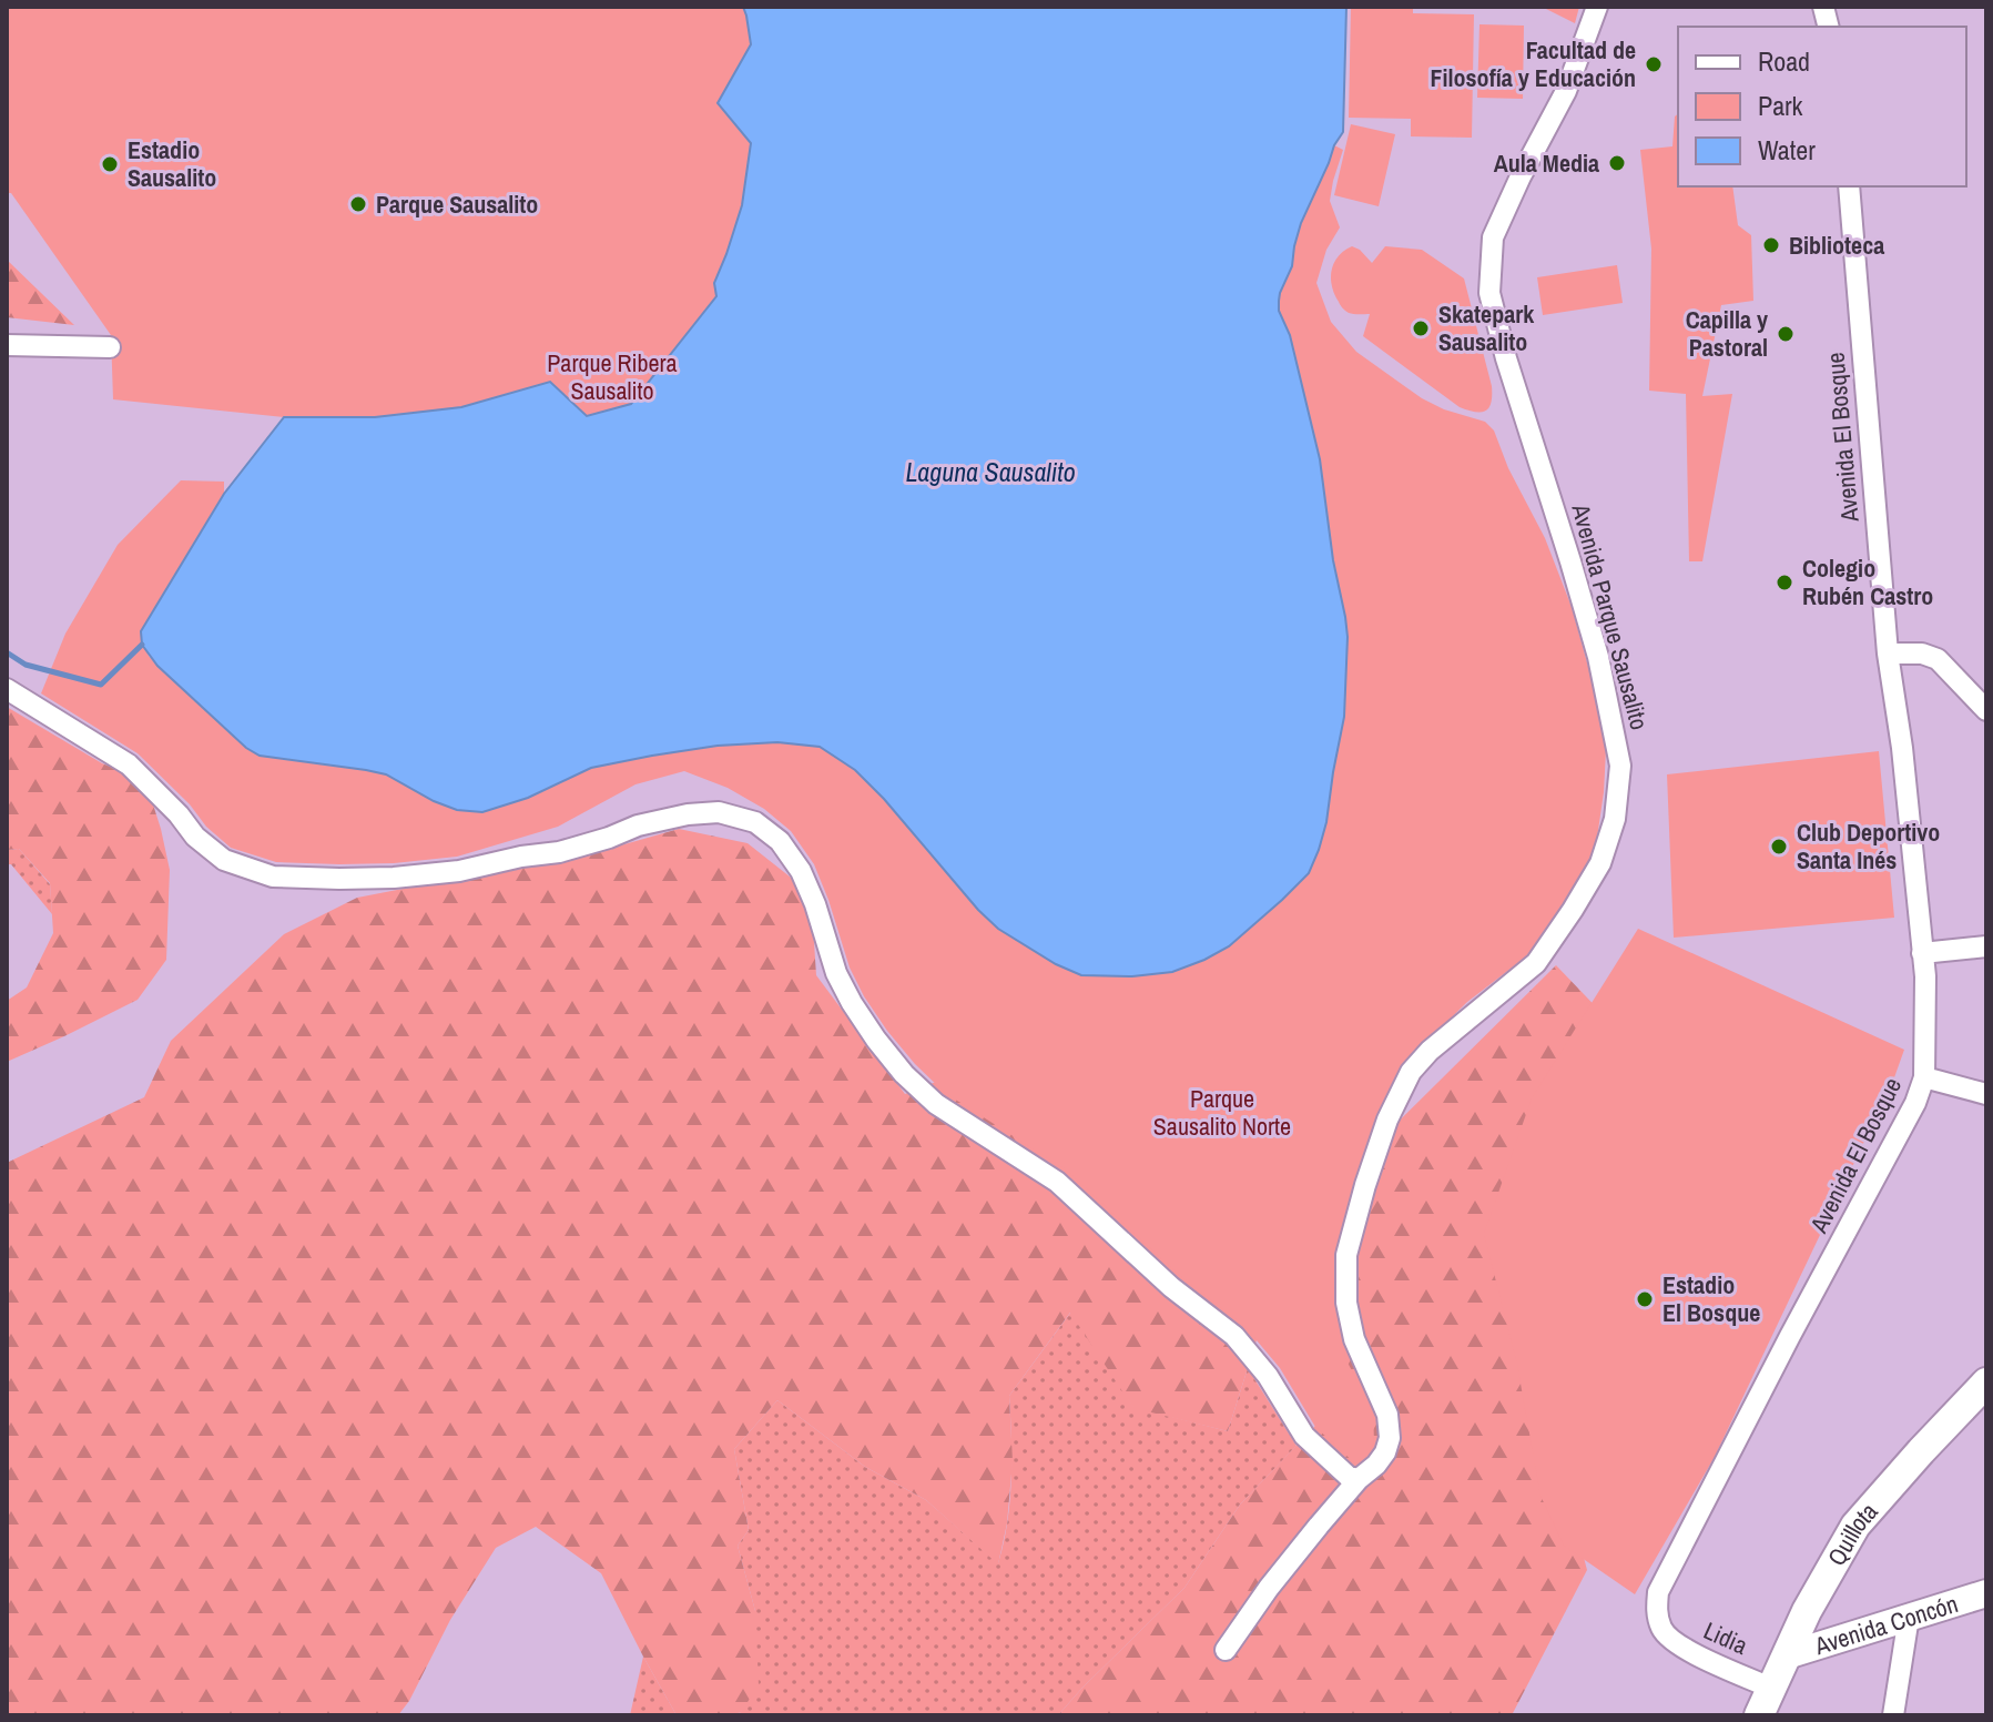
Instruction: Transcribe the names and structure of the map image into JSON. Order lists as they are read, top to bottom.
{
  "streets": {
    "main road": ["Quillota"],
    "street": [
      "Avenida El Bosque",
      "Avenida Parque Sausalito",
      "Avenida Concón",
      "Lidia"
    ]
  },
  "crossings": [
    ["Avenida El Bosque", "Lidia"],
    ["Quillota", "Avenida Concón"],
    ["Quillota", "Lidia"]
  ],
  "water": ["Laguna Sausalito"],
  "parks": ["Parque Ribera Sausalito", "Parque Sausalito Norte"],
  "places": [
    "Facultad de Filosofía y Educación",
    "Aula Media",
    "Estadio Sausalito",
    "Parque Sausalito",
    "Biblioteca",
    "Skatepark Sausalito",
    "Capilla y Pastoral",
    "Colegio Rubén Castro",
    "Club Deportivo Santa Inés",
    "Estadio El Bosque"
  ],
  "legend": ["Road", "Park", "Water"]
}
